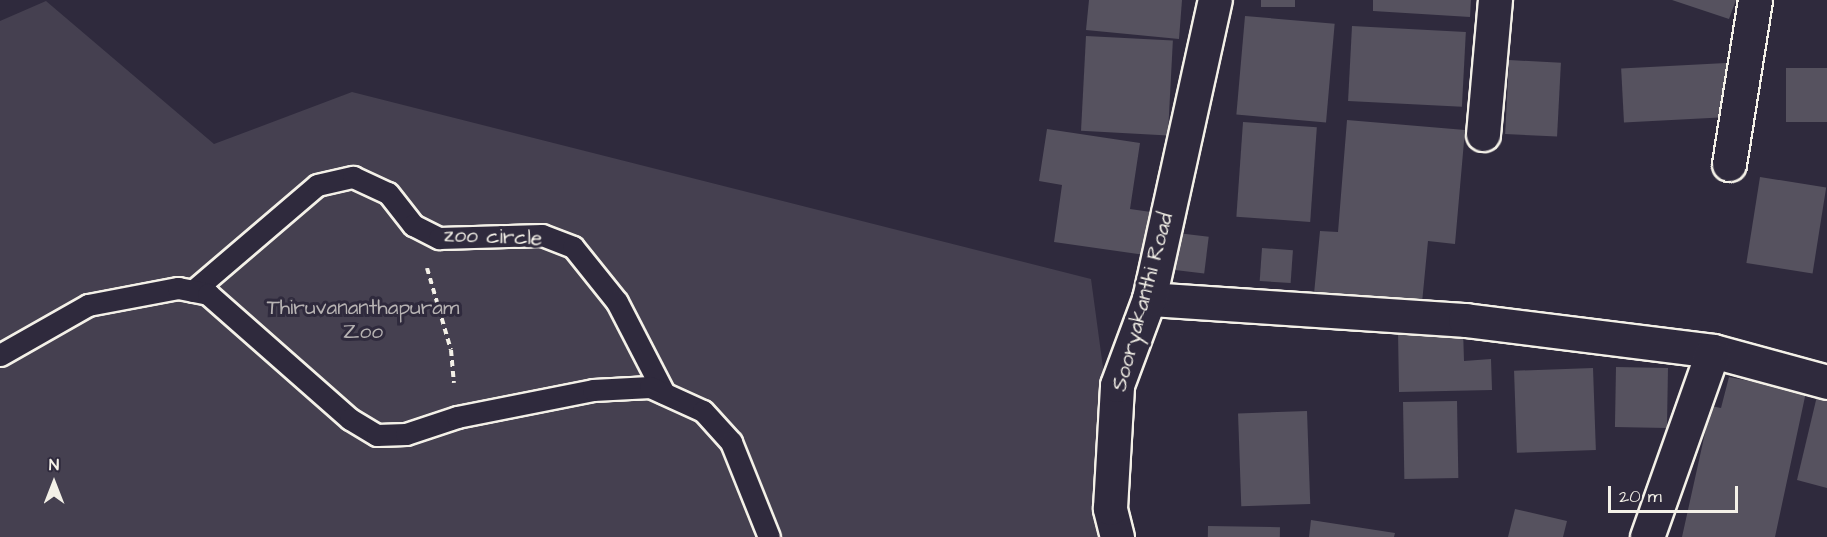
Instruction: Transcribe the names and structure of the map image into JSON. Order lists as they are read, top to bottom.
{
  "streets": {
    "street": ["Sooryakanthi Road"],
    "lane": ["zoo circle"]
  },
  "parks": ["Thiruvananthapuram Zoo"],
  "scale_bar": "20 m",
  "north": "top"
}
